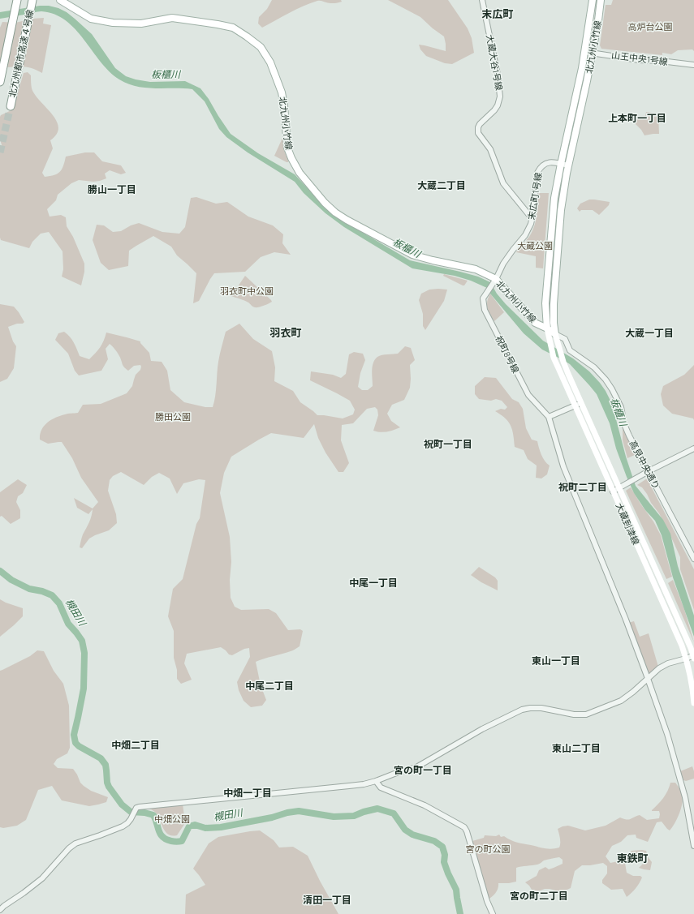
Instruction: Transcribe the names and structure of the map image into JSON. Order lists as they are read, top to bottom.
{
  "streets": {
    "highway": ["北九州都市高速４号線"],
    "main road": ["北九州小竹線", "大蔵到津線"],
    "street": [
      "山王中央1号線",
      "大蔵大谷1号線",
      "末広町1号線",
      "祝町8号線",
      "高見中央通り"
    ]
  },
  "crossings": [
    ["北九州小竹線", "山王中央1号線"],
    ["北九州小竹線", "末広町1号線"],
    ["北九州小竹線", "高見中央通り"],
    ["北九州小竹線", "大蔵到津線"],
    ["大蔵大谷1号線", "末広町1号線"],
    ["末広町1号線", "祝町8号線"],
    ["高見中央通り", "大蔵到津線"]
  ],
  "districts": [
    "末広町",
    "上本町一丁目",
    "大蔵二丁目",
    "勝山一丁目",
    "羽衣町",
    "大蔵一丁目",
    "祝町一丁目",
    "祝町二丁目",
    "中尾一丁目",
    "東山一丁目",
    "中尾二丁目",
    "中畑二丁目",
    "東山二丁目",
    "宮の町一丁目",
    "中畑一丁目",
    "東鉄町",
    "宮の町二丁目",
    "清田一丁目"
  ],
  "water": ["板櫃川", "槻田川"],
  "parks": [
    "高炉台公園",
    "大蔵公園",
    "羽衣町中公園",
    "勝田公園",
    "中畑公園",
    "宮の町公園"
  ]
}
